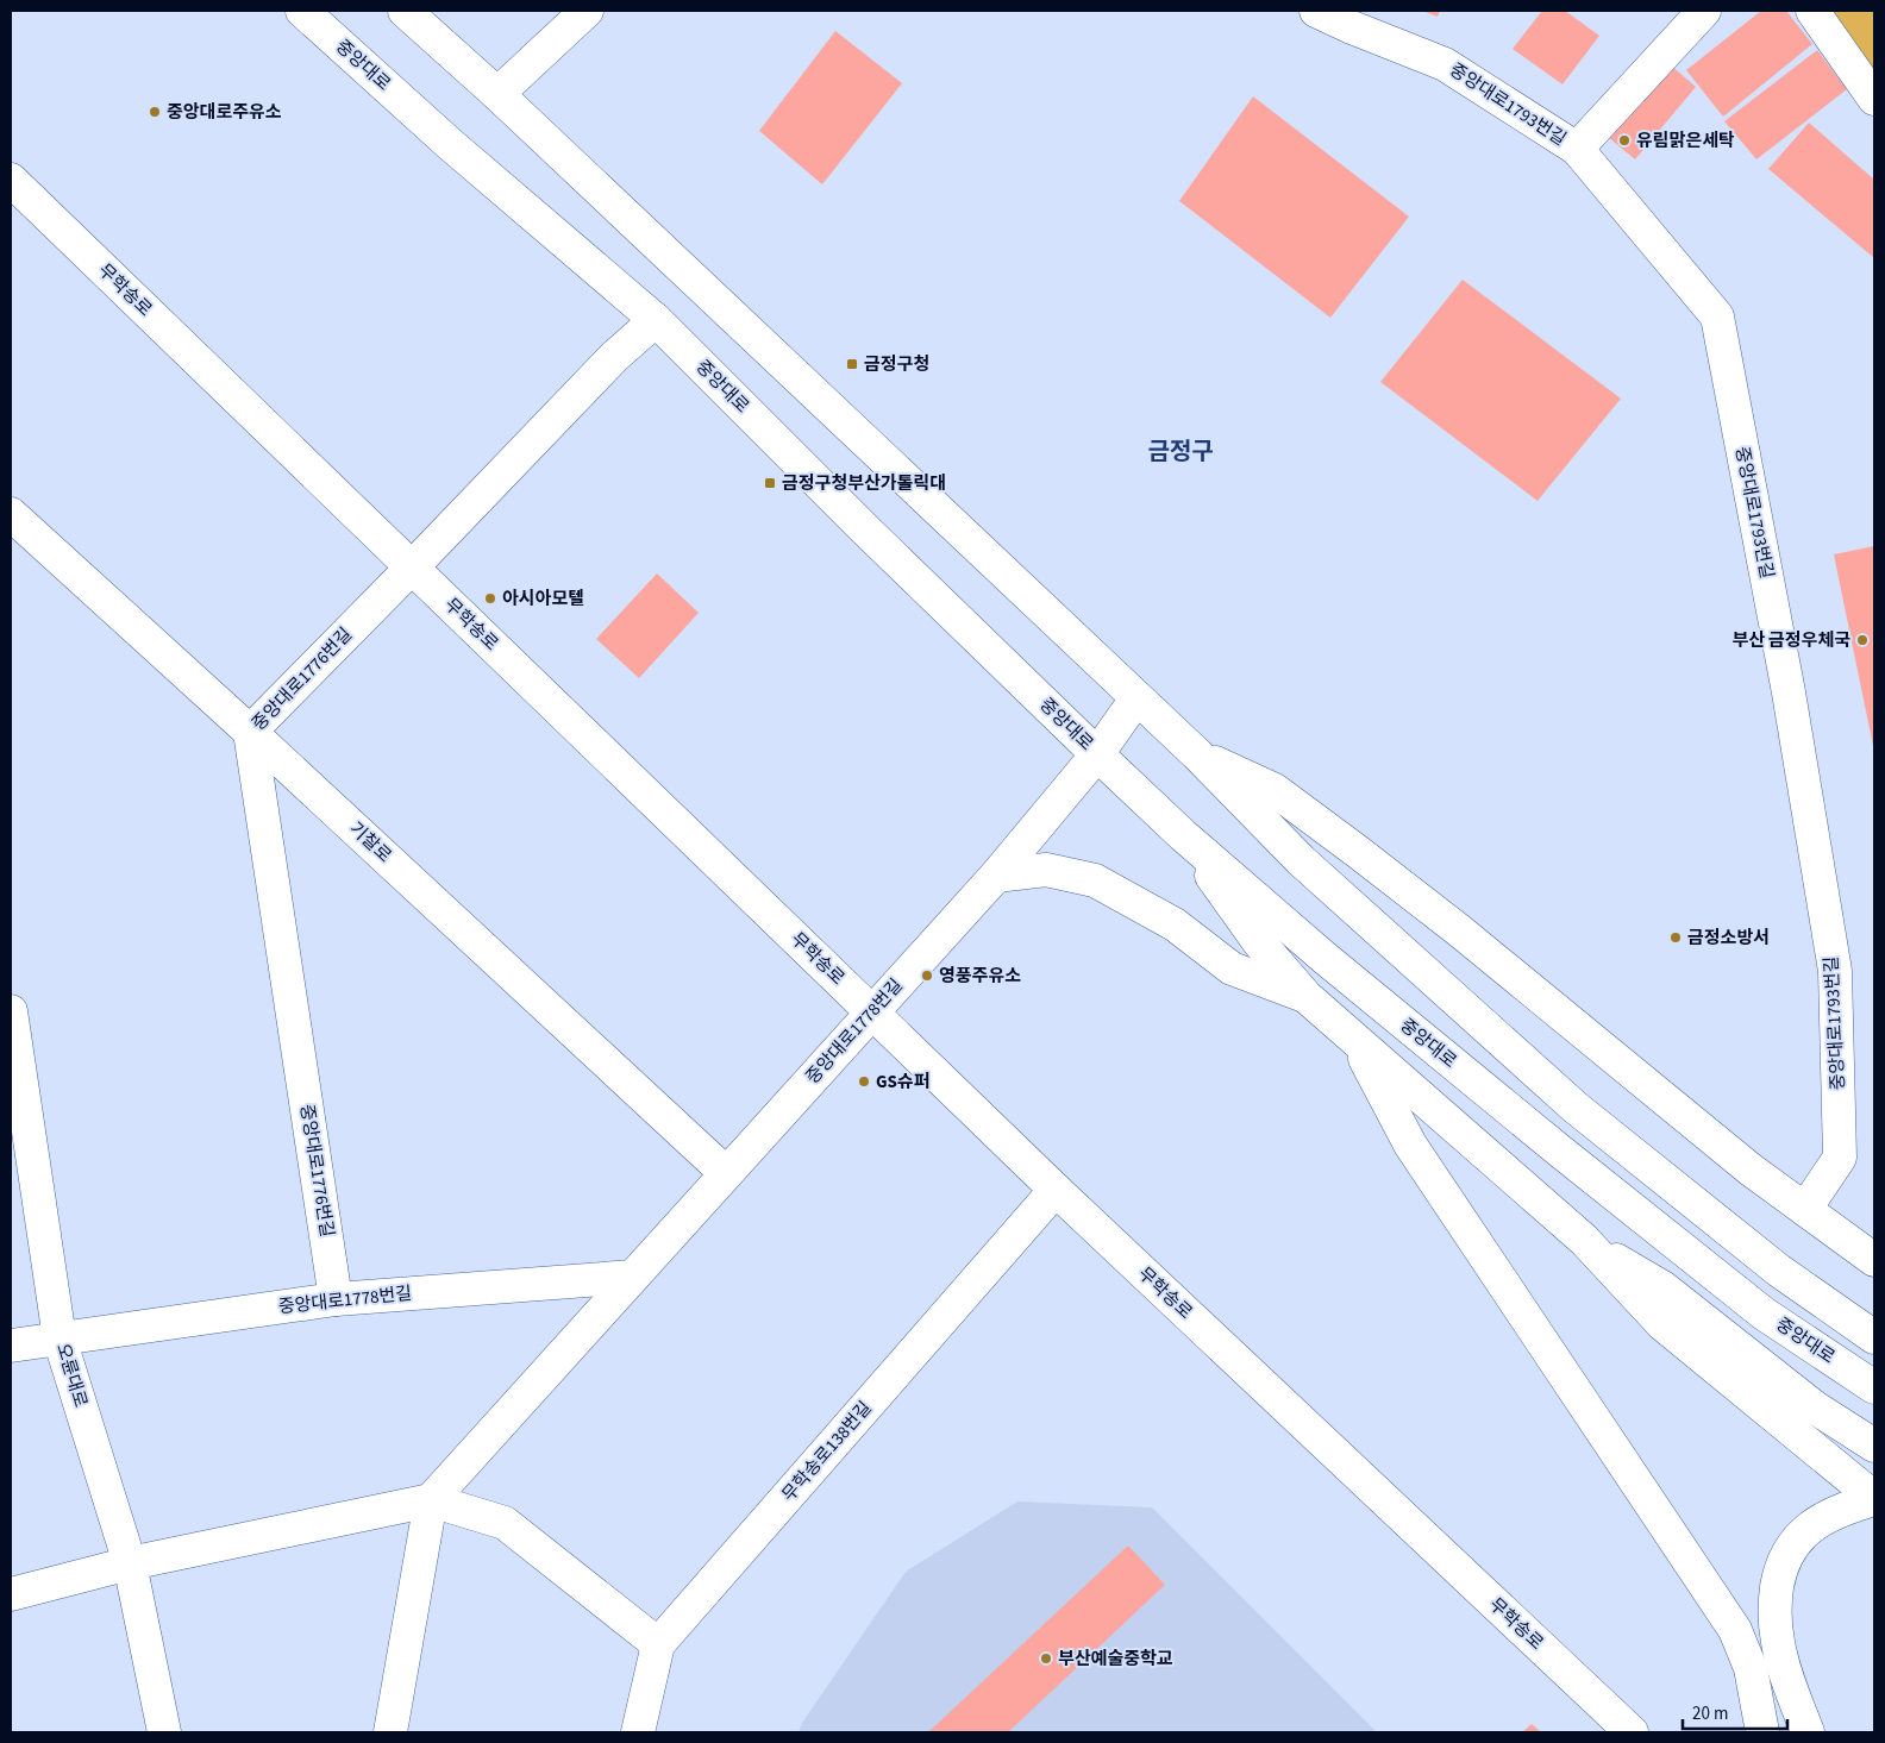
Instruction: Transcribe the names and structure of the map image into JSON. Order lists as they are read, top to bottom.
{
  "streets": {
    "main road": [
      "중앙대로",
      "중앙대로1793번길",
      "무학송로",
      "중앙대로1776번길",
      "기찰로",
      "중앙대로1778번길",
      "오륜대로",
      "무학송로138번길"
    ]
  },
  "crossings": [
    ["중앙대로", "중앙대로1776번길"],
    ["중앙대로", "중앙대로1778번길"],
    ["무학송로", "중앙대로1776번길"],
    ["무학송로", "중앙대로1778번길"],
    ["무학송로", "무학송로138번길"],
    ["중앙대로1776번길", "기찰로"],
    ["중앙대로1776번길", "중앙대로1778번길"],
    ["기찰로", "중앙대로1778번길"],
    ["중앙대로1778번길", "오륜대로"]
  ],
  "districts": ["금정구"],
  "places": {
    "other": [
      "중앙대로주유소",
      "유림맑은세탁",
      "아시아모텔",
      "부산 금정우체국",
      "금정소방서",
      "영풍주유소",
      "GS슈퍼",
      "부산예술중학교"
    ],
    "transit": ["금정구청", "금정구청부산가톨릭대"]
  },
  "scale_bar": "20 m"
}
